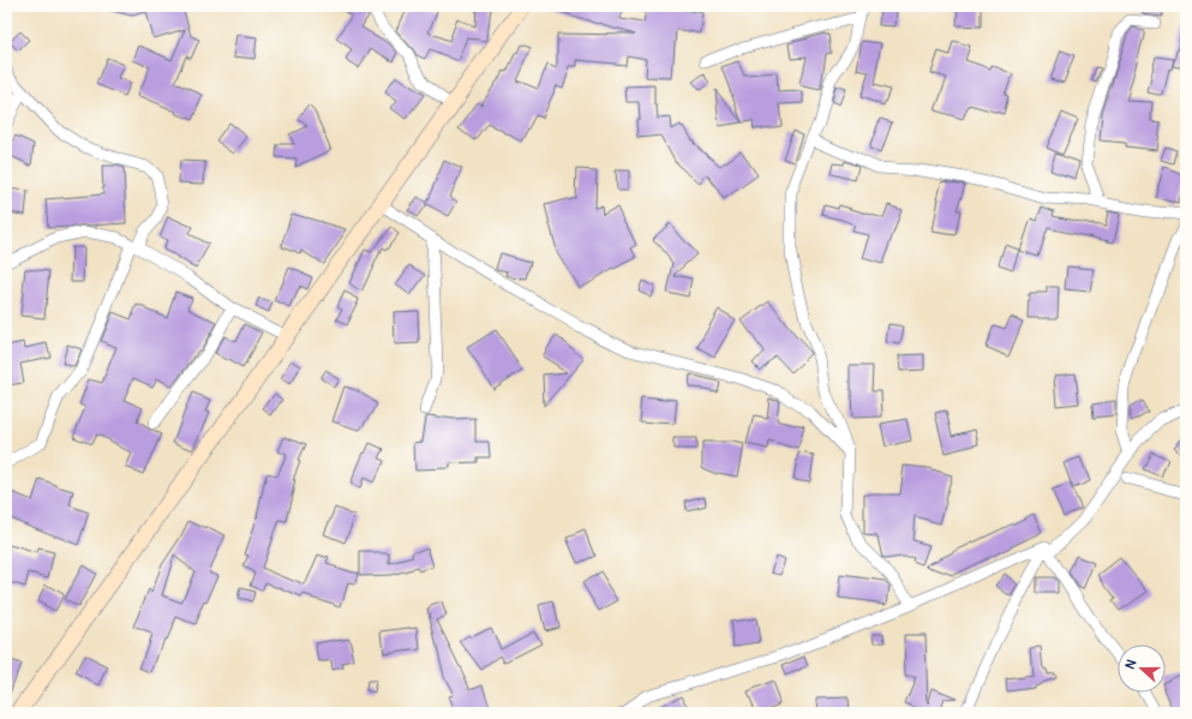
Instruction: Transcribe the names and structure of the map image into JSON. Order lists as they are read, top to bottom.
{
  "north": "left"
}
